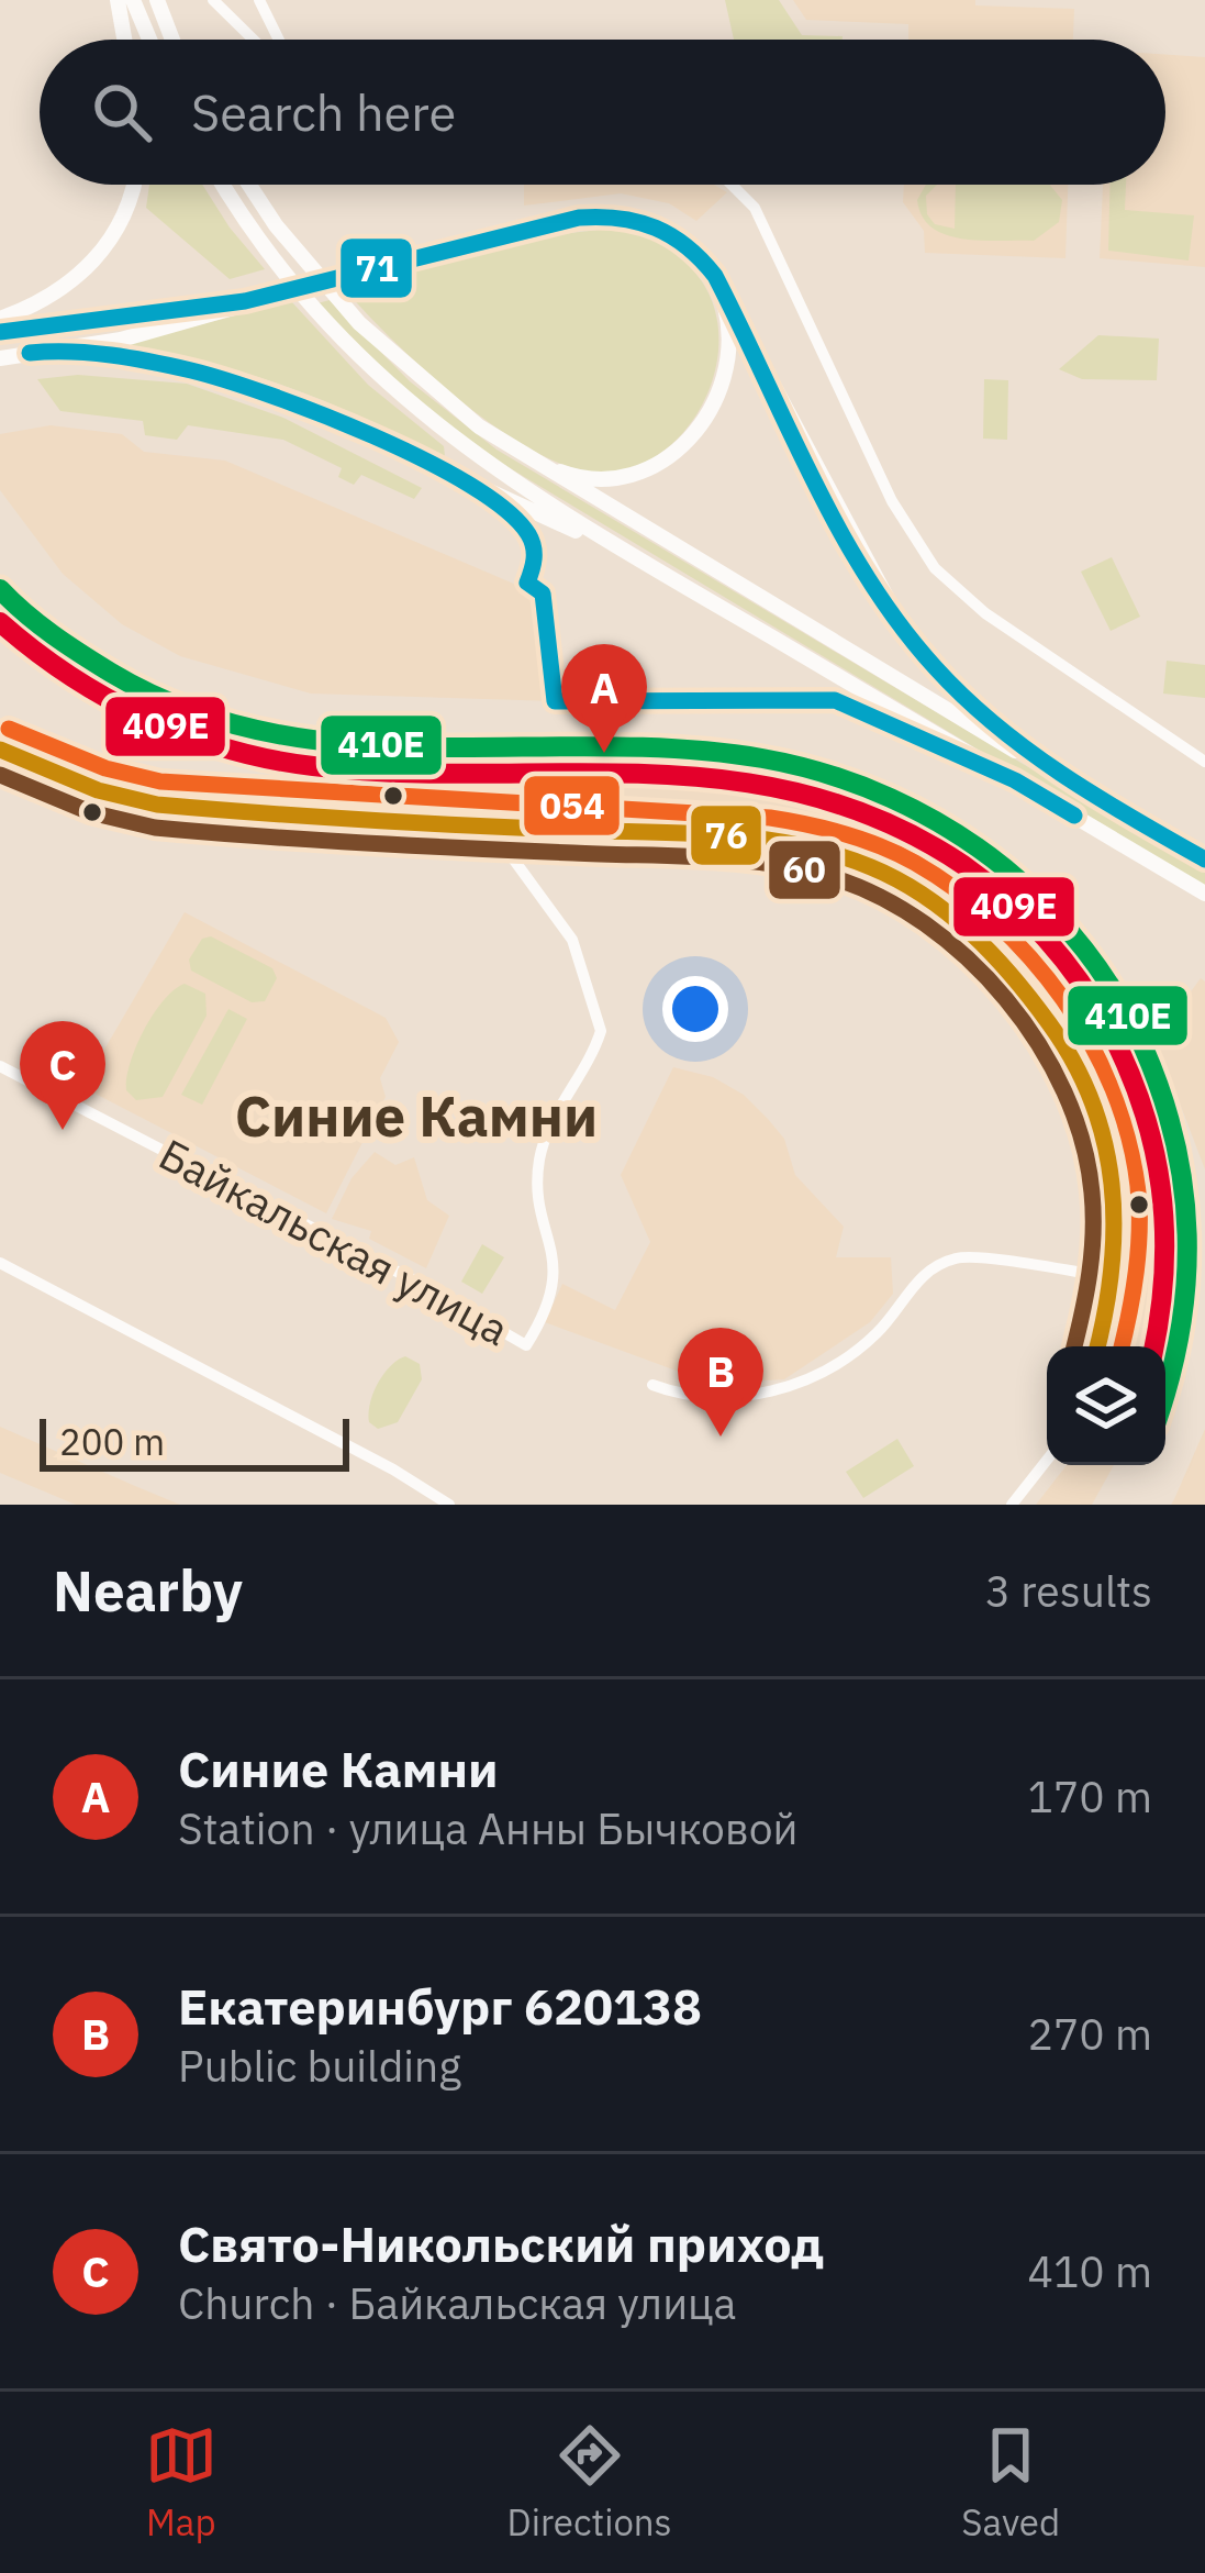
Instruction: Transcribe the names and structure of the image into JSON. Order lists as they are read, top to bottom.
{
  "streets": {
    "street": ["Байкальская улица"]
  },
  "districts": ["Синие Камни"],
  "lines": [
    "transit line 71",
    "transit line 410E",
    "transit line 409E",
    "transit line 054",
    "transit line 76",
    "transit line 60"
  ],
  "scale_bar": "200 m",
  "page": {
    "search": "Search here",
    "pins": ["A", "C", "B"],
    "scale": "200 m",
    "heading": ["Nearby", "3 results"],
    "list": [
      {
        "mark": "A",
        "name": "Синие Камни",
        "note": "Station · улица Анны Бычковой",
        "value": "170 m"
      },
      {
        "mark": "B",
        "name": "Екатеринбург 620138",
        "note": "Public building",
        "value": "270 m"
      },
      {
        "mark": "C",
        "name": "Свято-Никольский приход",
        "note": "Church · Байкальская улица",
        "value": "410 m"
      }
    ],
    "nav": ["Map", "Directions", "Saved"]
  }
}
